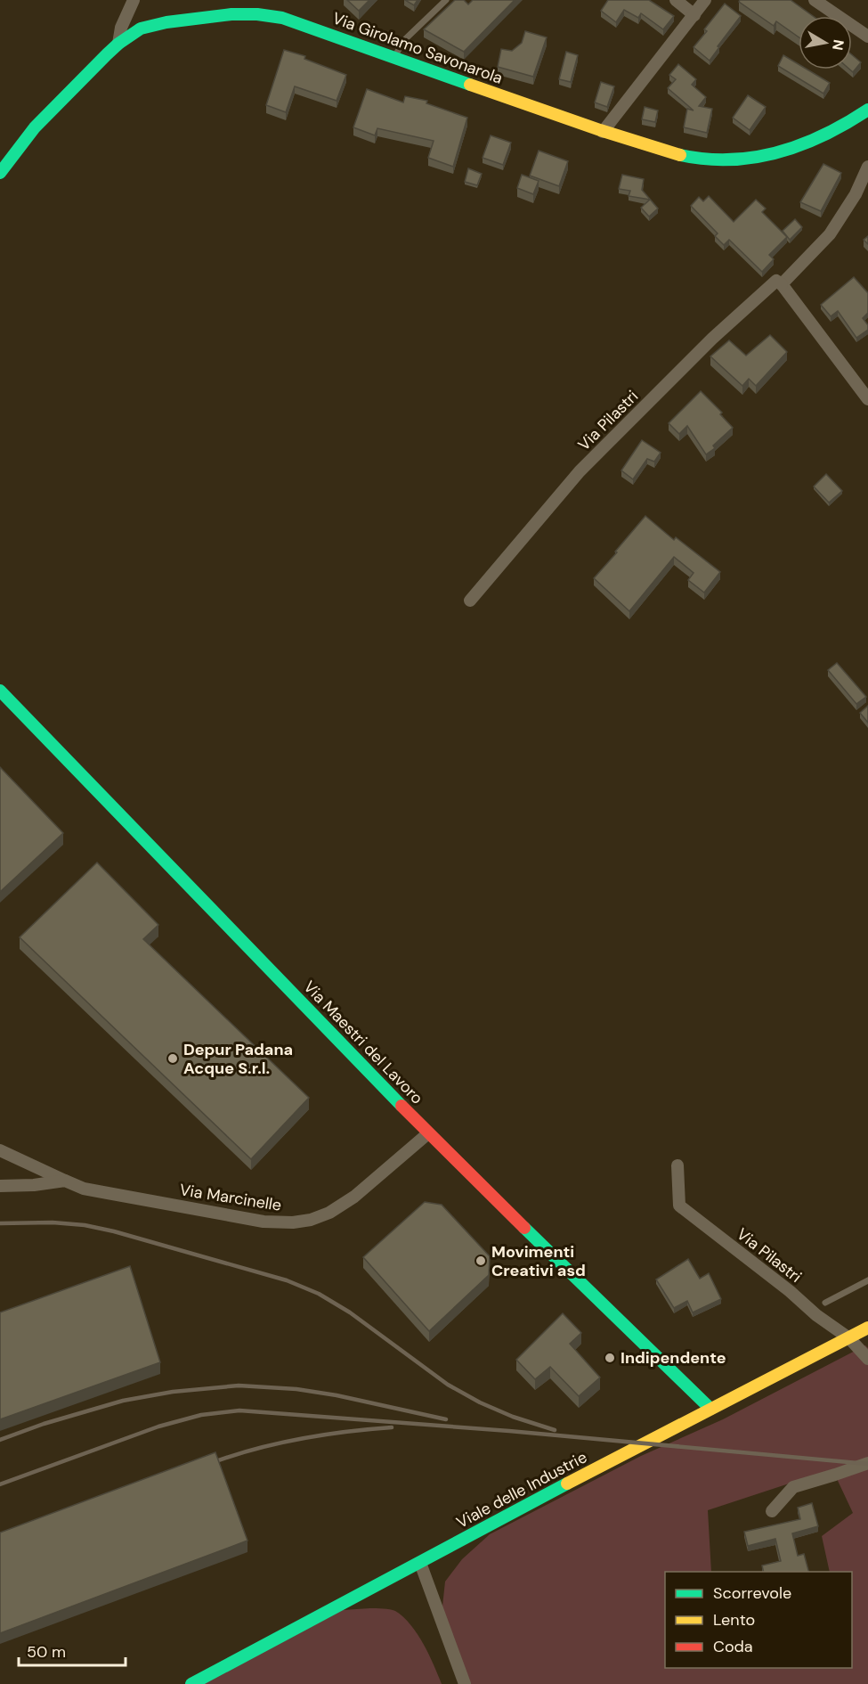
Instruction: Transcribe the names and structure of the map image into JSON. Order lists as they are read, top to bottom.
{
  "streets": {
    "street": [
      "Via Girolamo Savonarola",
      "Via Pilastri",
      "Via Maestri del Lavoro",
      "Via Marcinelle",
      "Viale delle Industrie"
    ]
  },
  "crossings": [
    ["Via Pilastri", "Viale delle Industrie"],
    ["Via Maestri del Lavoro", "Via Marcinelle"],
    ["Via Maestri del Lavoro", "Viale delle Industrie"]
  ],
  "places": ["Depur Padana Acque S.r.l.", "Movimenti Creativi asd", "Indipendente"],
  "legend": ["Scorrevole", "Lento", "Coda"],
  "scale_bar": "50 m",
  "north": "right"
}
